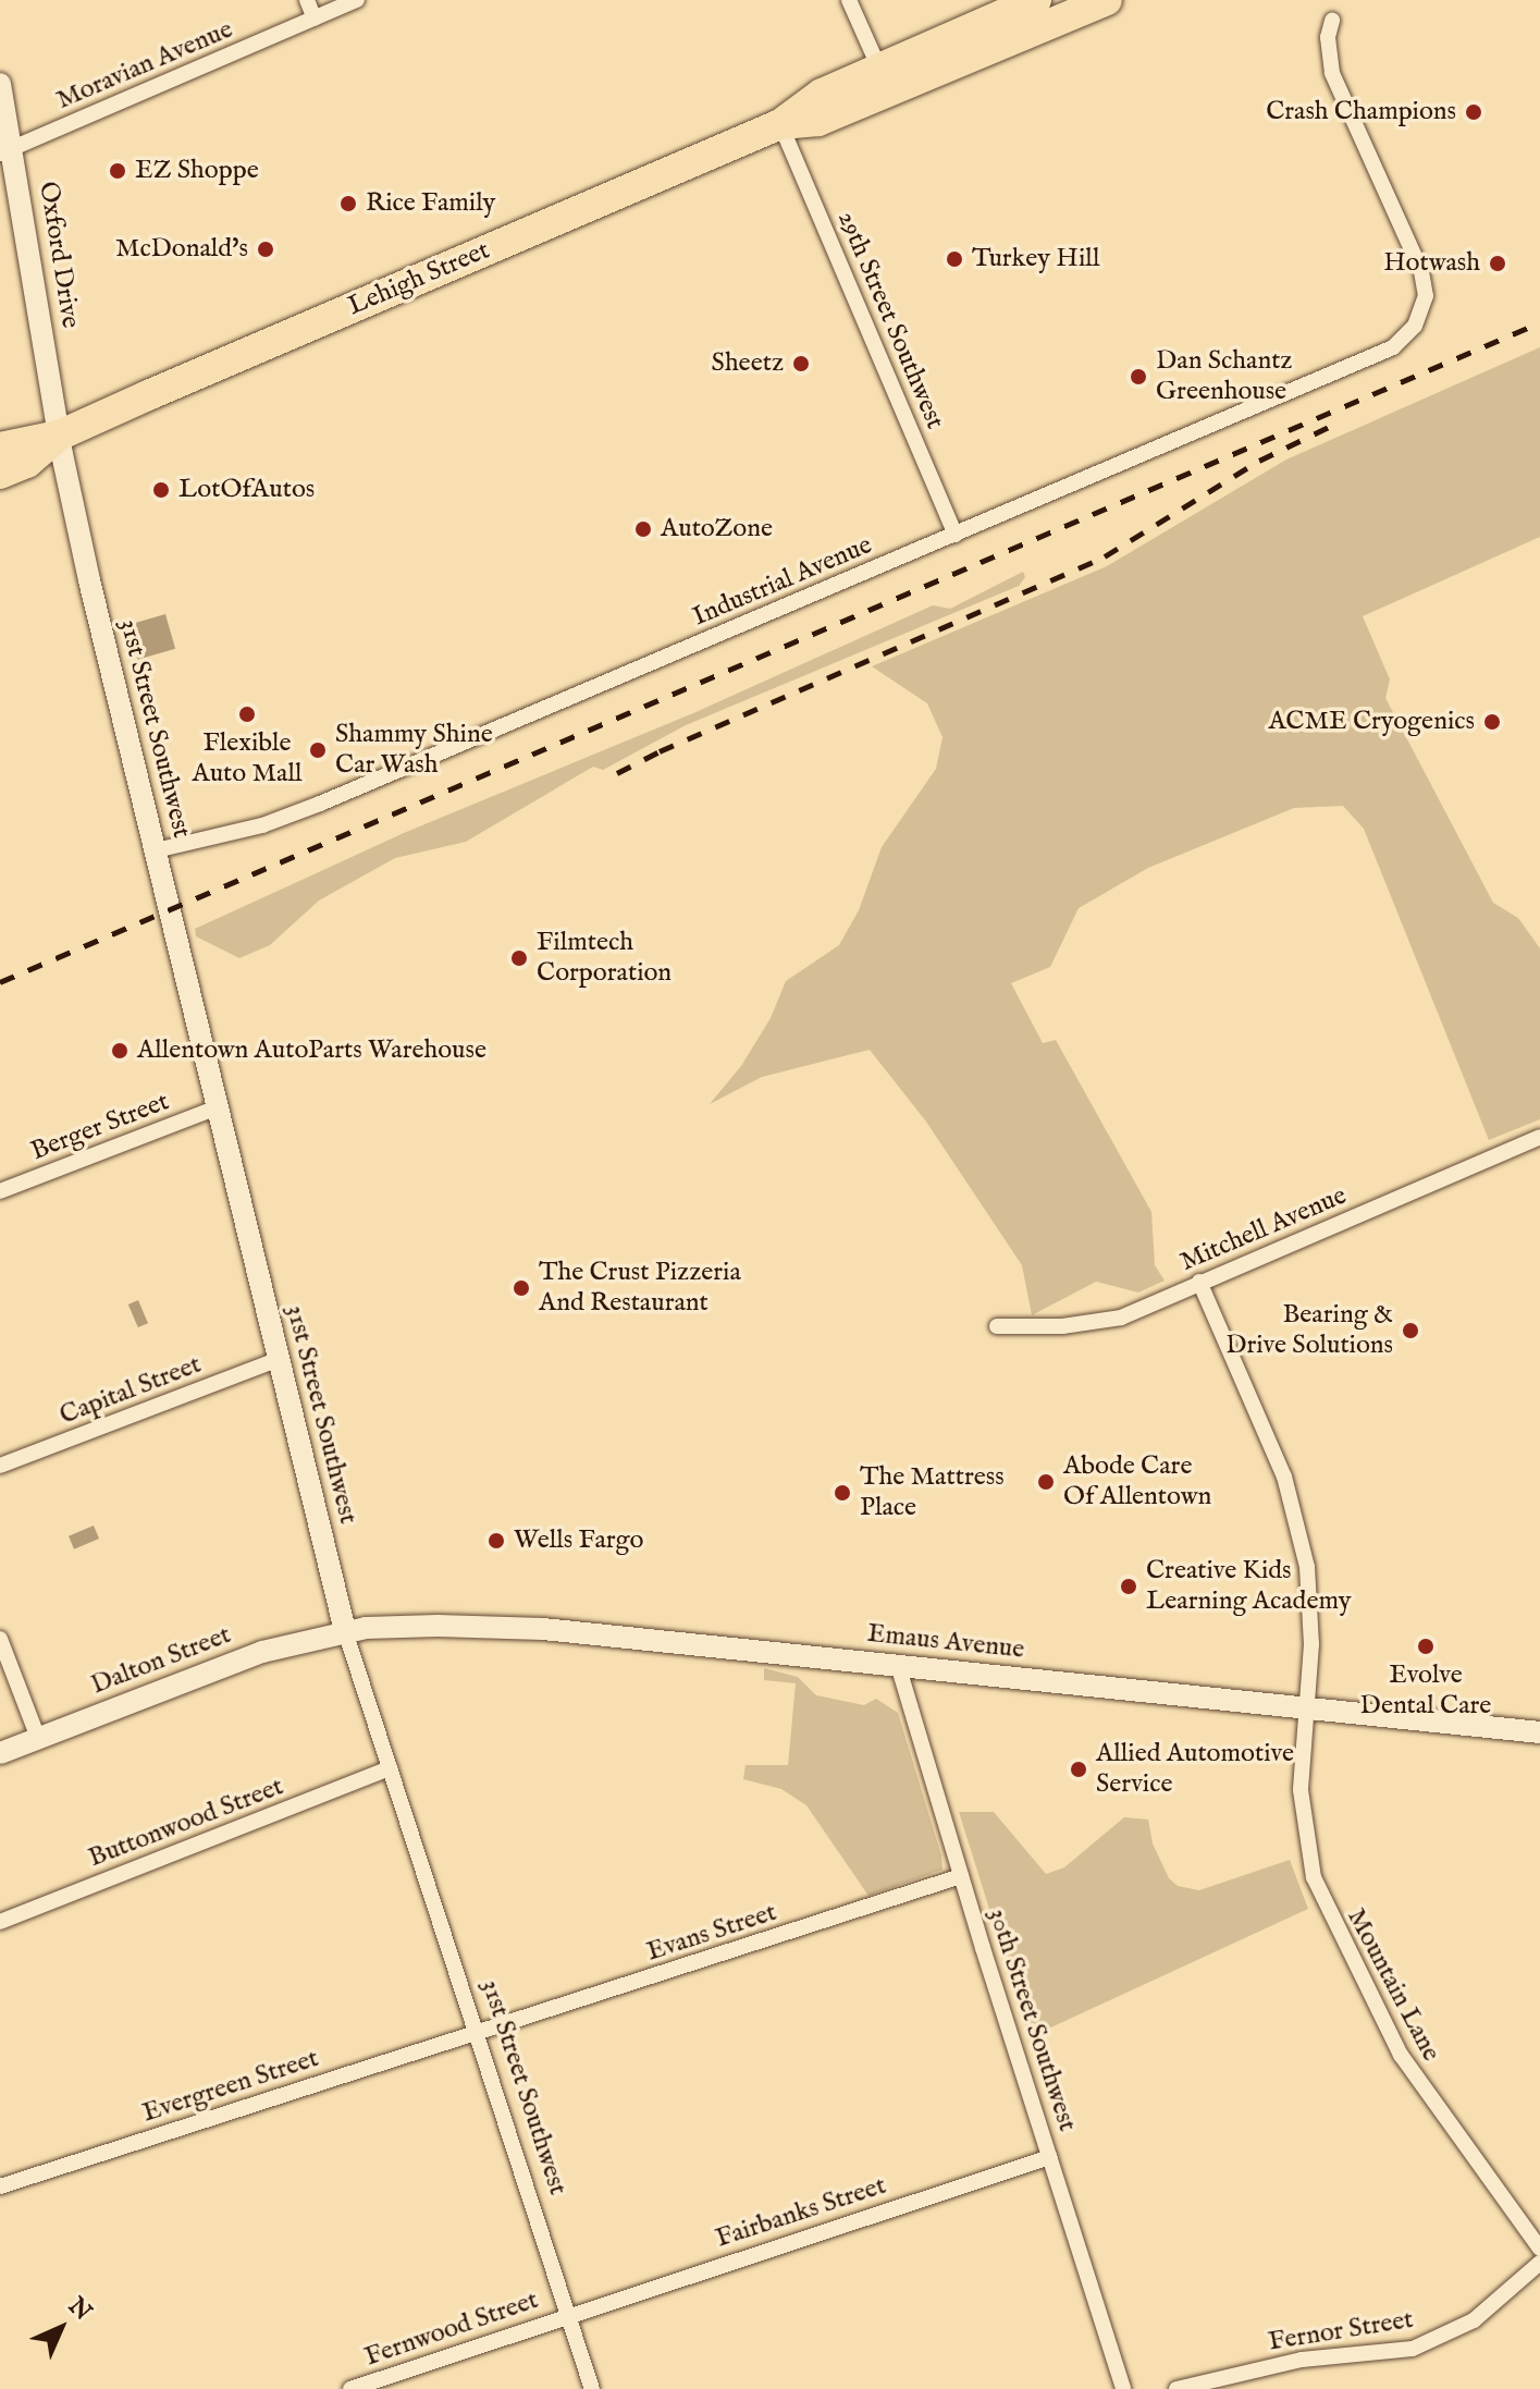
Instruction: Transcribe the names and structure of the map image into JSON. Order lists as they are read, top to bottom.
{
  "streets": {
    "highway": ["Lehigh Street"],
    "main road": [
      "Oxford Drive",
      "31st Street Southwest",
      "Emaus Avenue",
      "Dalton Street"
    ],
    "street": [
      "Moravian Avenue",
      "29th Street Southwest",
      "Industrial Avenue",
      "Berger Street",
      "Mitchell Avenue",
      "Capital Street",
      "Buttonwood Street",
      "Evans Street",
      "Mountain Lane",
      "30th Street Southwest",
      "Evergreen Street",
      "Fairbanks Street",
      "Fernwood Street",
      "Fernor Street"
    ]
  },
  "crossings": [
    ["Moravian Avenue", "Oxford Drive"],
    ["Oxford Drive", "Lehigh Street"],
    ["Oxford Drive", "31st Street Southwest"],
    ["Lehigh Street", "29th Street Southwest"],
    ["Lehigh Street", "31st Street Southwest"],
    ["29th Street Southwest", "Industrial Avenue"],
    ["Industrial Avenue", "31st Street Southwest"],
    ["31st Street Southwest", "Berger Street"],
    ["31st Street Southwest", "Capital Street"],
    ["31st Street Southwest", "Emaus Avenue"],
    ["31st Street Southwest", "Dalton Street"],
    ["31st Street Southwest", "Buttonwood Street"],
    ["31st Street Southwest", "Evans Street"],
    ["31st Street Southwest", "Evergreen Street"],
    ["31st Street Southwest", "Fairbanks Street"],
    ["31st Street Southwest", "Fernwood Street"],
    ["Emaus Avenue", "Dalton Street"],
    ["Emaus Avenue", "Mountain Lane"],
    ["Emaus Avenue", "30th Street Southwest"],
    ["Evans Street", "30th Street Southwest"],
    ["Evans Street", "Evergreen Street"],
    ["30th Street Southwest", "Fairbanks Street"],
    ["Fairbanks Street", "Fernwood Street"]
  ],
  "places": [
    "Crash Champions",
    "EZ Shoppe",
    "Rice Family",
    "McDonald's",
    "Turkey Hill",
    "Hotwash",
    "Sheetz",
    "Dan Schantz Greenhouse",
    "LotOfAutos",
    "AutoZone",
    "Flexible Auto Mall",
    "ACME Cryogenics",
    "Shammy Shine Car Wash",
    "Filmtech Corporation",
    "Allentown AutoParts Warehouse",
    "The Crust Pizzeria And Restaurant",
    "Bearing & Drive Solutions",
    "Abode Care Of Allentown",
    "The Mattress Place",
    "Wells Fargo",
    "Creative Kids Learning Academy",
    "Evolve Dental Care",
    "Allied Automotive Service"
  ],
  "north": "top right"
}
